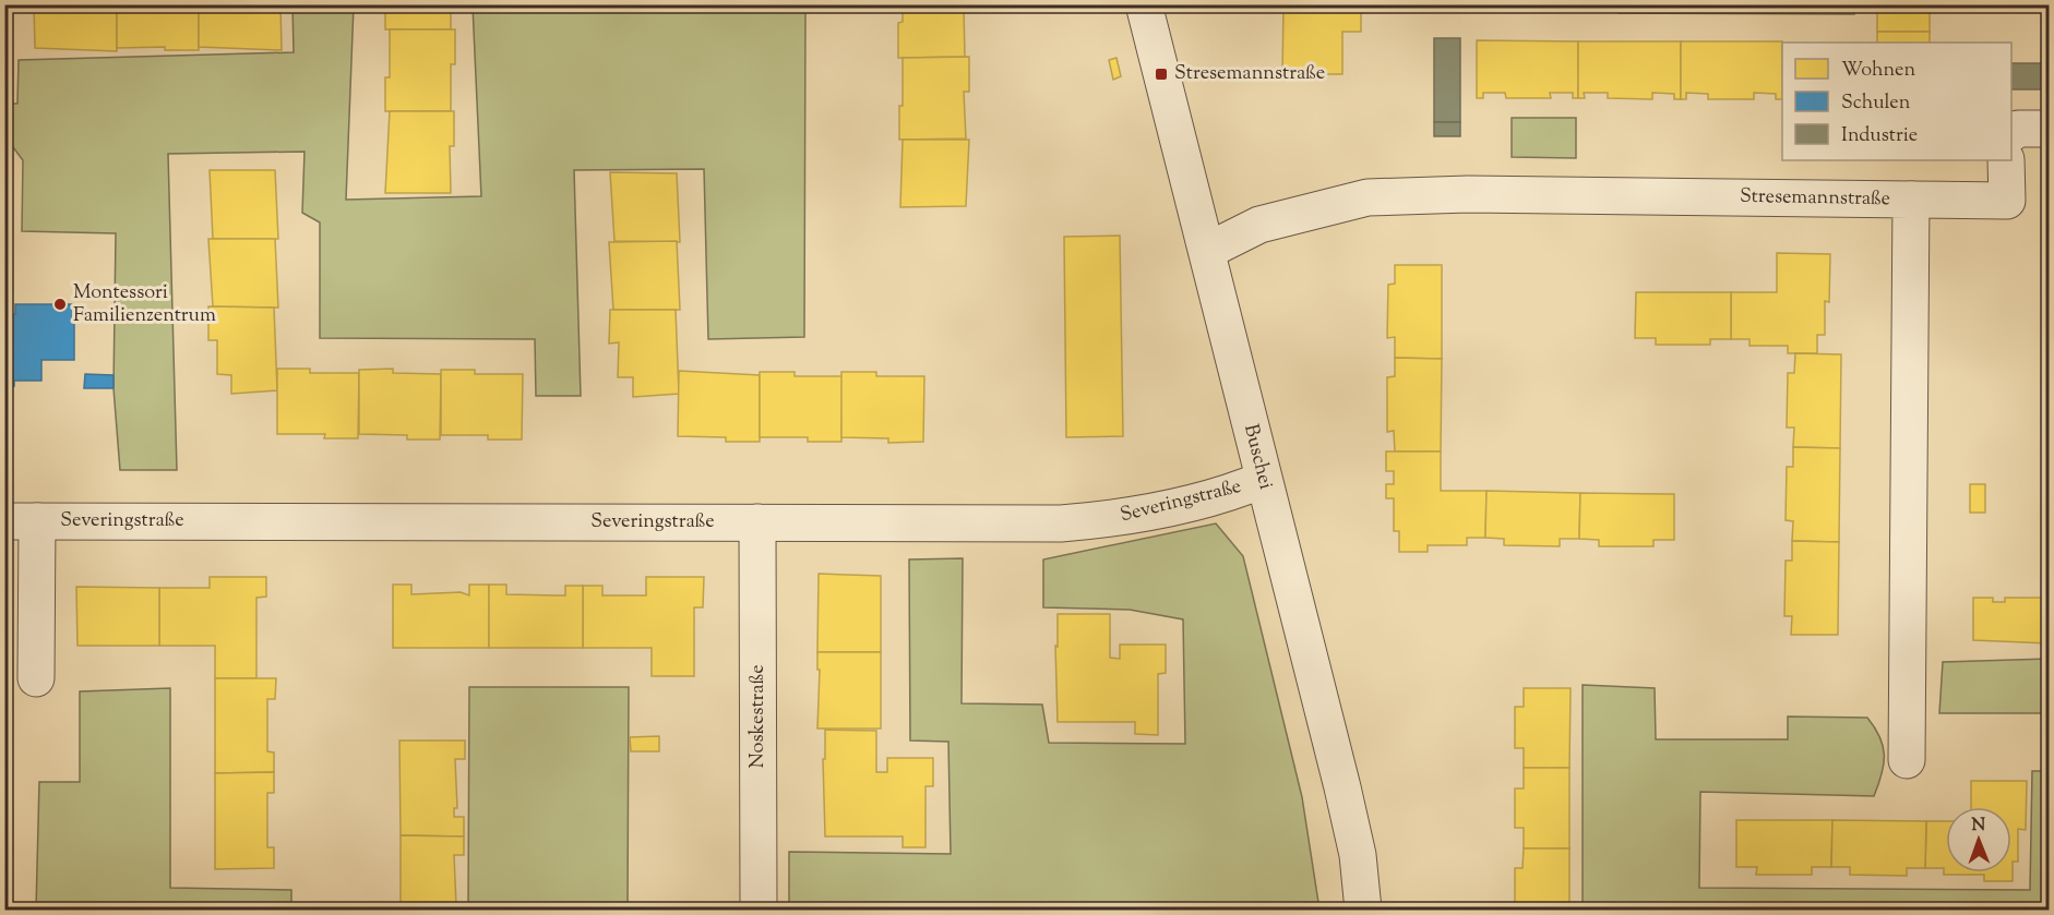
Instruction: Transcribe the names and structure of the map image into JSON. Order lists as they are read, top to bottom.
{
  "streets": {
    "street": [
      "Stresemannstraße",
      "Buschei",
      "Severingstraße",
      "Noskestraße"
    ]
  },
  "crossings": [
    ["Stresemannstraße", "Buschei"],
    ["Buschei", "Severingstraße"],
    ["Severingstraße", "Noskestraße"]
  ],
  "places": {
    "transit": ["Stresemannstraße"],
    "other": ["Montessori Familienzentrum"]
  },
  "legend": ["Wohnen", "Schulen", "Industrie"],
  "north": "top"
}
